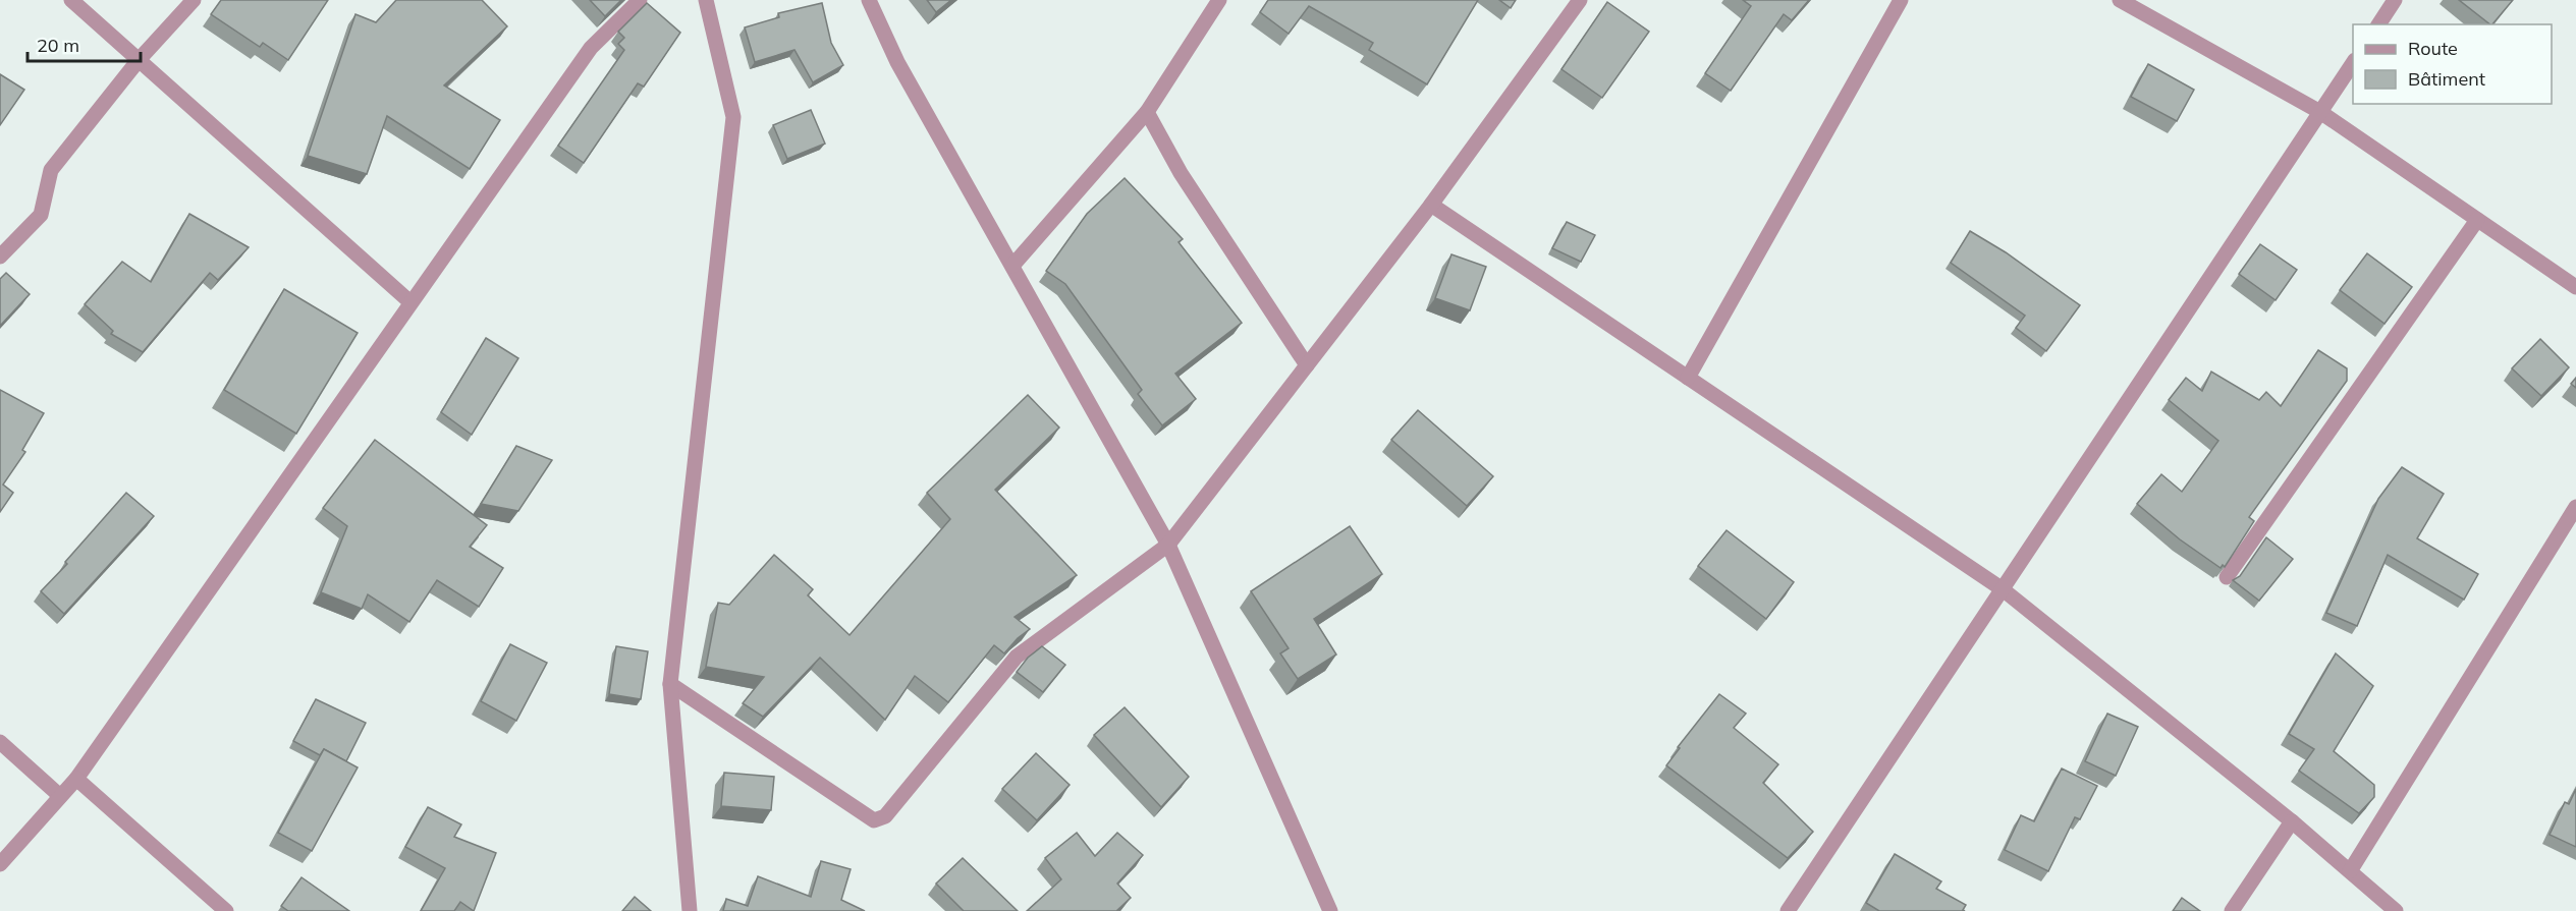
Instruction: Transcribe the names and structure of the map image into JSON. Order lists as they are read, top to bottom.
{
  "legend": ["Route", "Bâtiment"],
  "scale_bar": "20 m"
}
